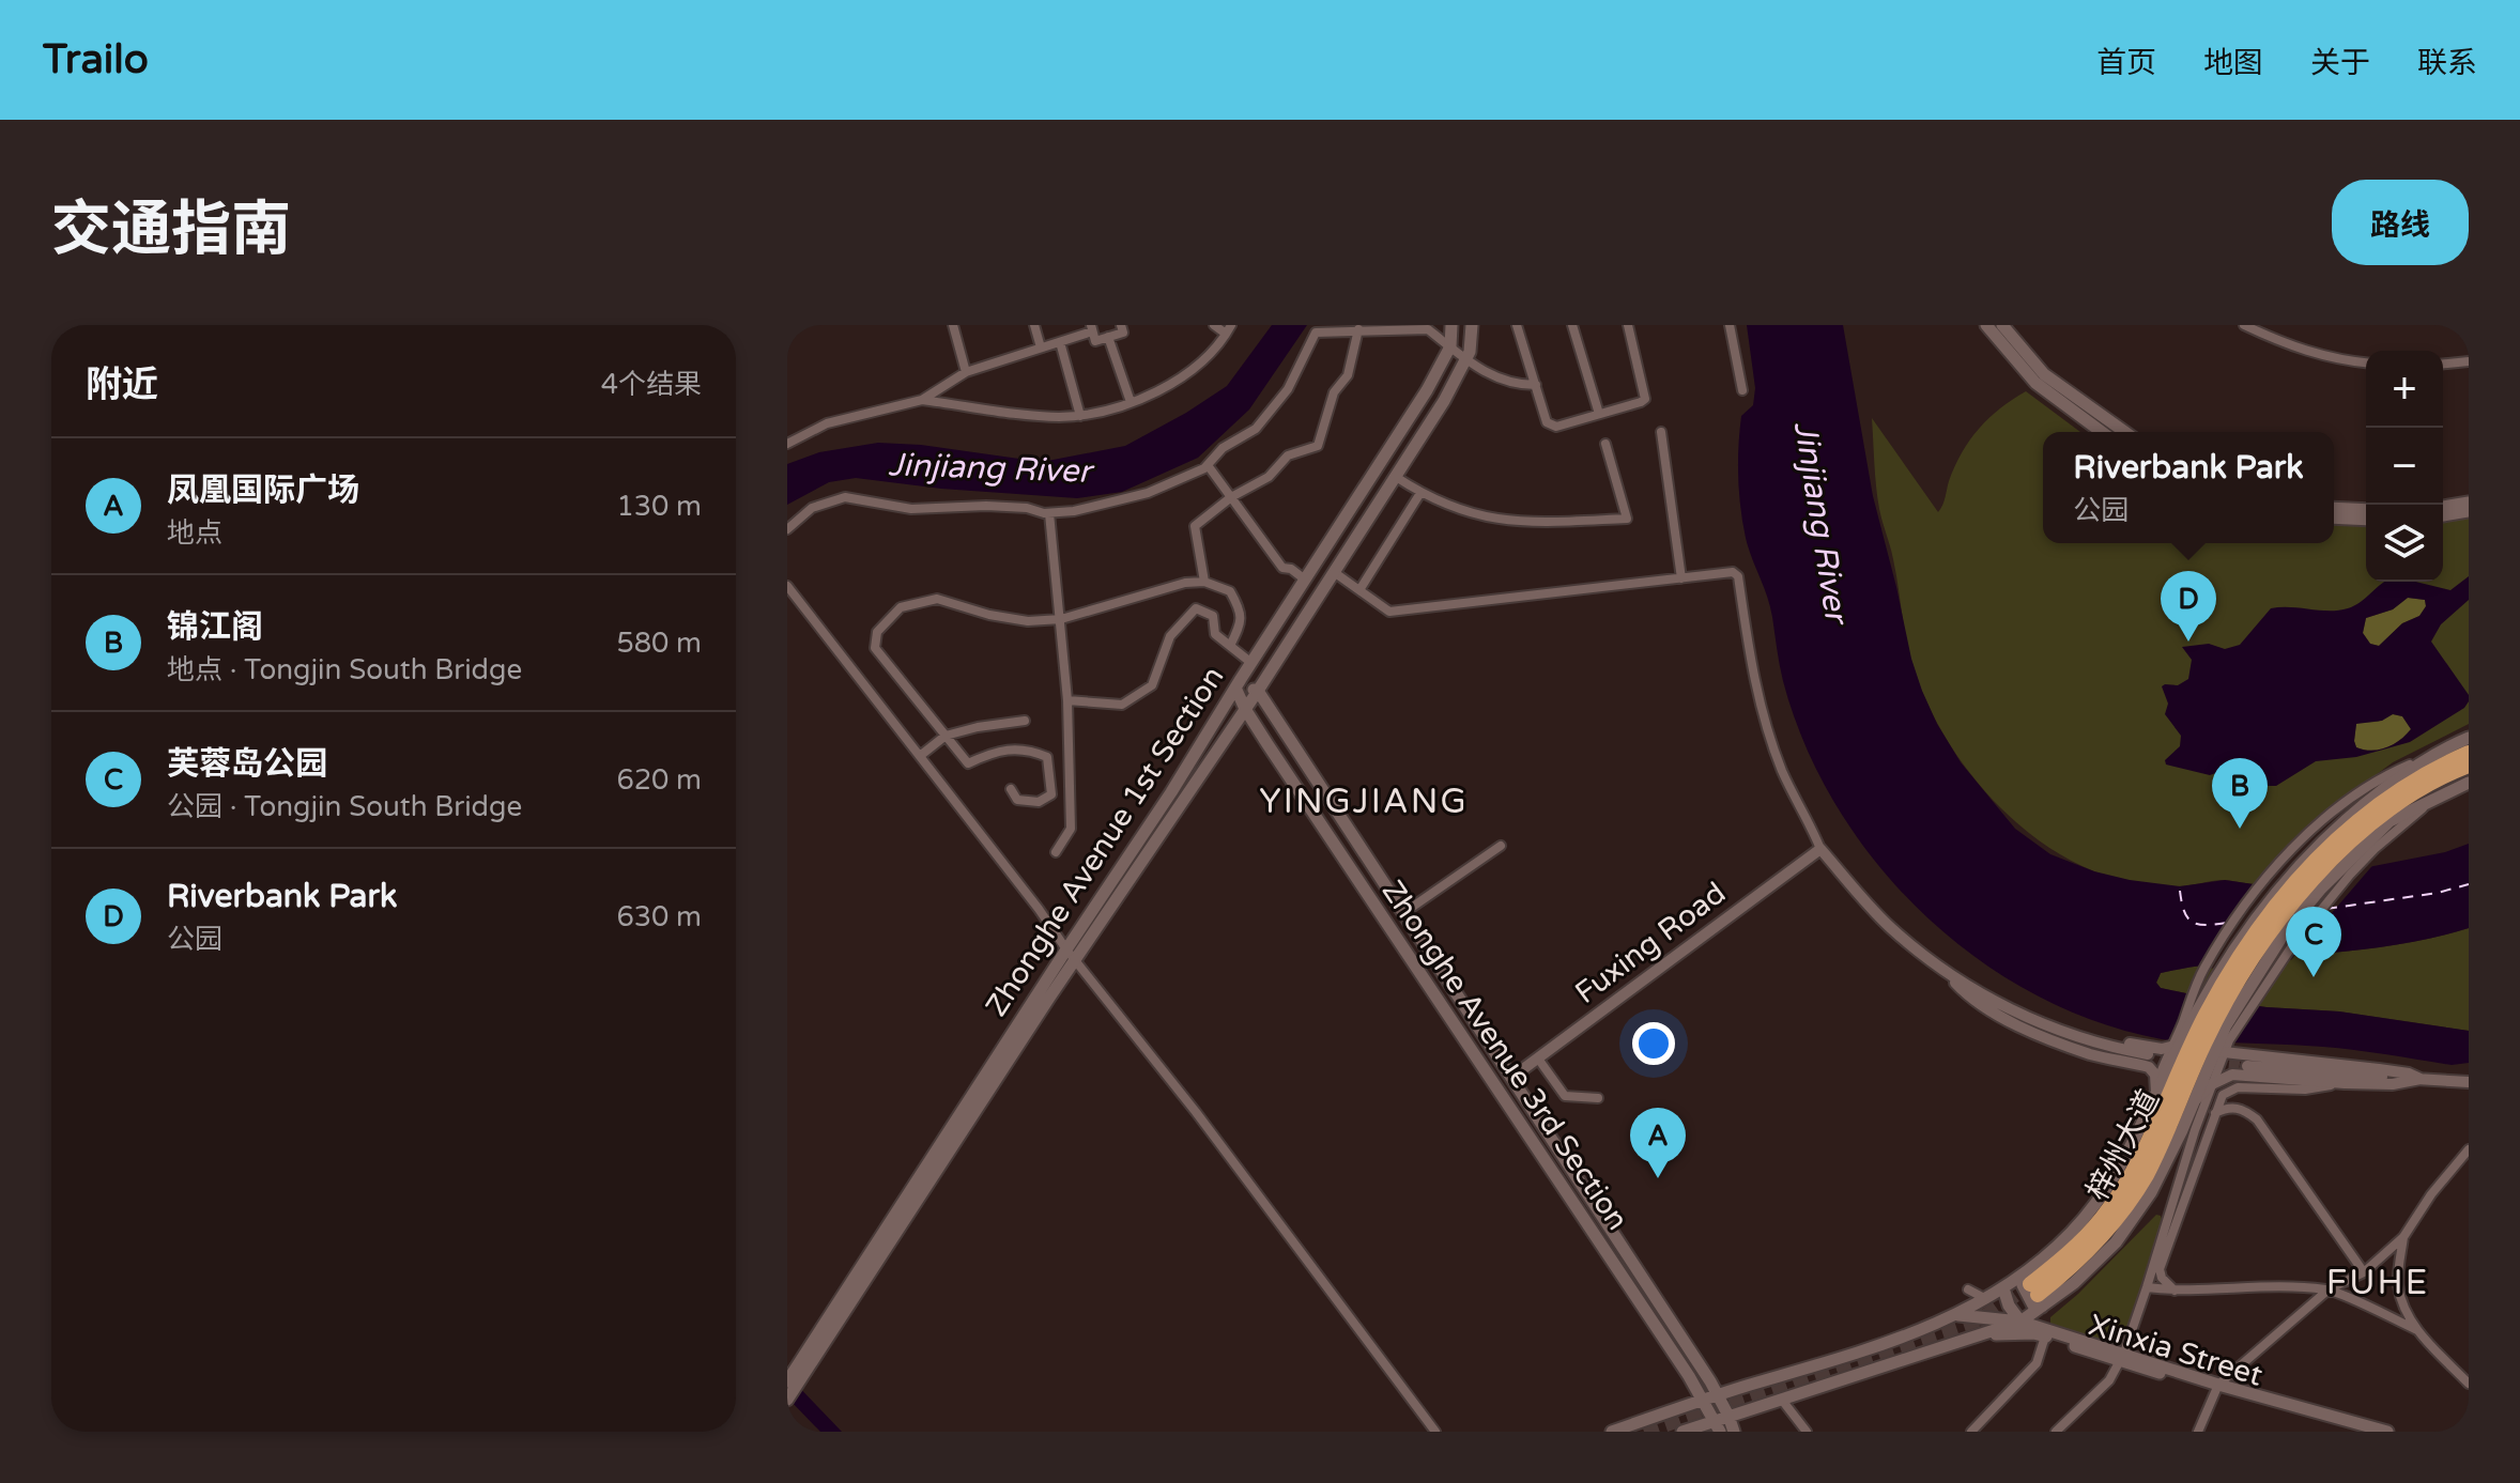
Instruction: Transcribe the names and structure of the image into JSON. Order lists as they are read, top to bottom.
{
  "streets": {
    "highway": ["梓州大道"],
    "main road": ["Zhonghe Avenue 1st Section", "Zhonghe Avenue 3rd Section", "Xinxia Street"],
    "street": ["Fuxing Road"]
  },
  "crossings": [
    ["Zhonghe Avenue 1st Section", "Zhonghe Avenue 3rd Section"]
  ],
  "districts": ["YINGJIANG", "FUHE"],
  "water": ["Jinjiang River"],
  "page": {
    "header": "Trailo",
    "nav": [
      "首页",
      "地图",
      "关于",
      "联系"
    ],
    "title": "交通指南",
    "buttons": "路线",
    "heading": ["附近", "4个结果"],
    "map_buttons": ["+", "−"],
    "popup": ["Riverbank Park", "公园"],
    "list": [
      {
        "mark": "A",
        "name": "凤凰国际广场",
        "note": "地点",
        "value": "130 m"
      },
      {
        "mark": "B",
        "name": "锦江阁",
        "note": "地点 · Tongjin South Bridge",
        "value": "580 m"
      },
      {
        "mark": "C",
        "name": "芙蓉岛公园",
        "note": "公园 · Tongjin South Bridge",
        "value": "620 m"
      },
      {
        "mark": "D",
        "name": "Riverbank Park",
        "note": "公园",
        "value": "630 m"
      }
    ],
    "pins": [
      "D",
      "B",
      "C",
      "A"
    ]
  }
}
